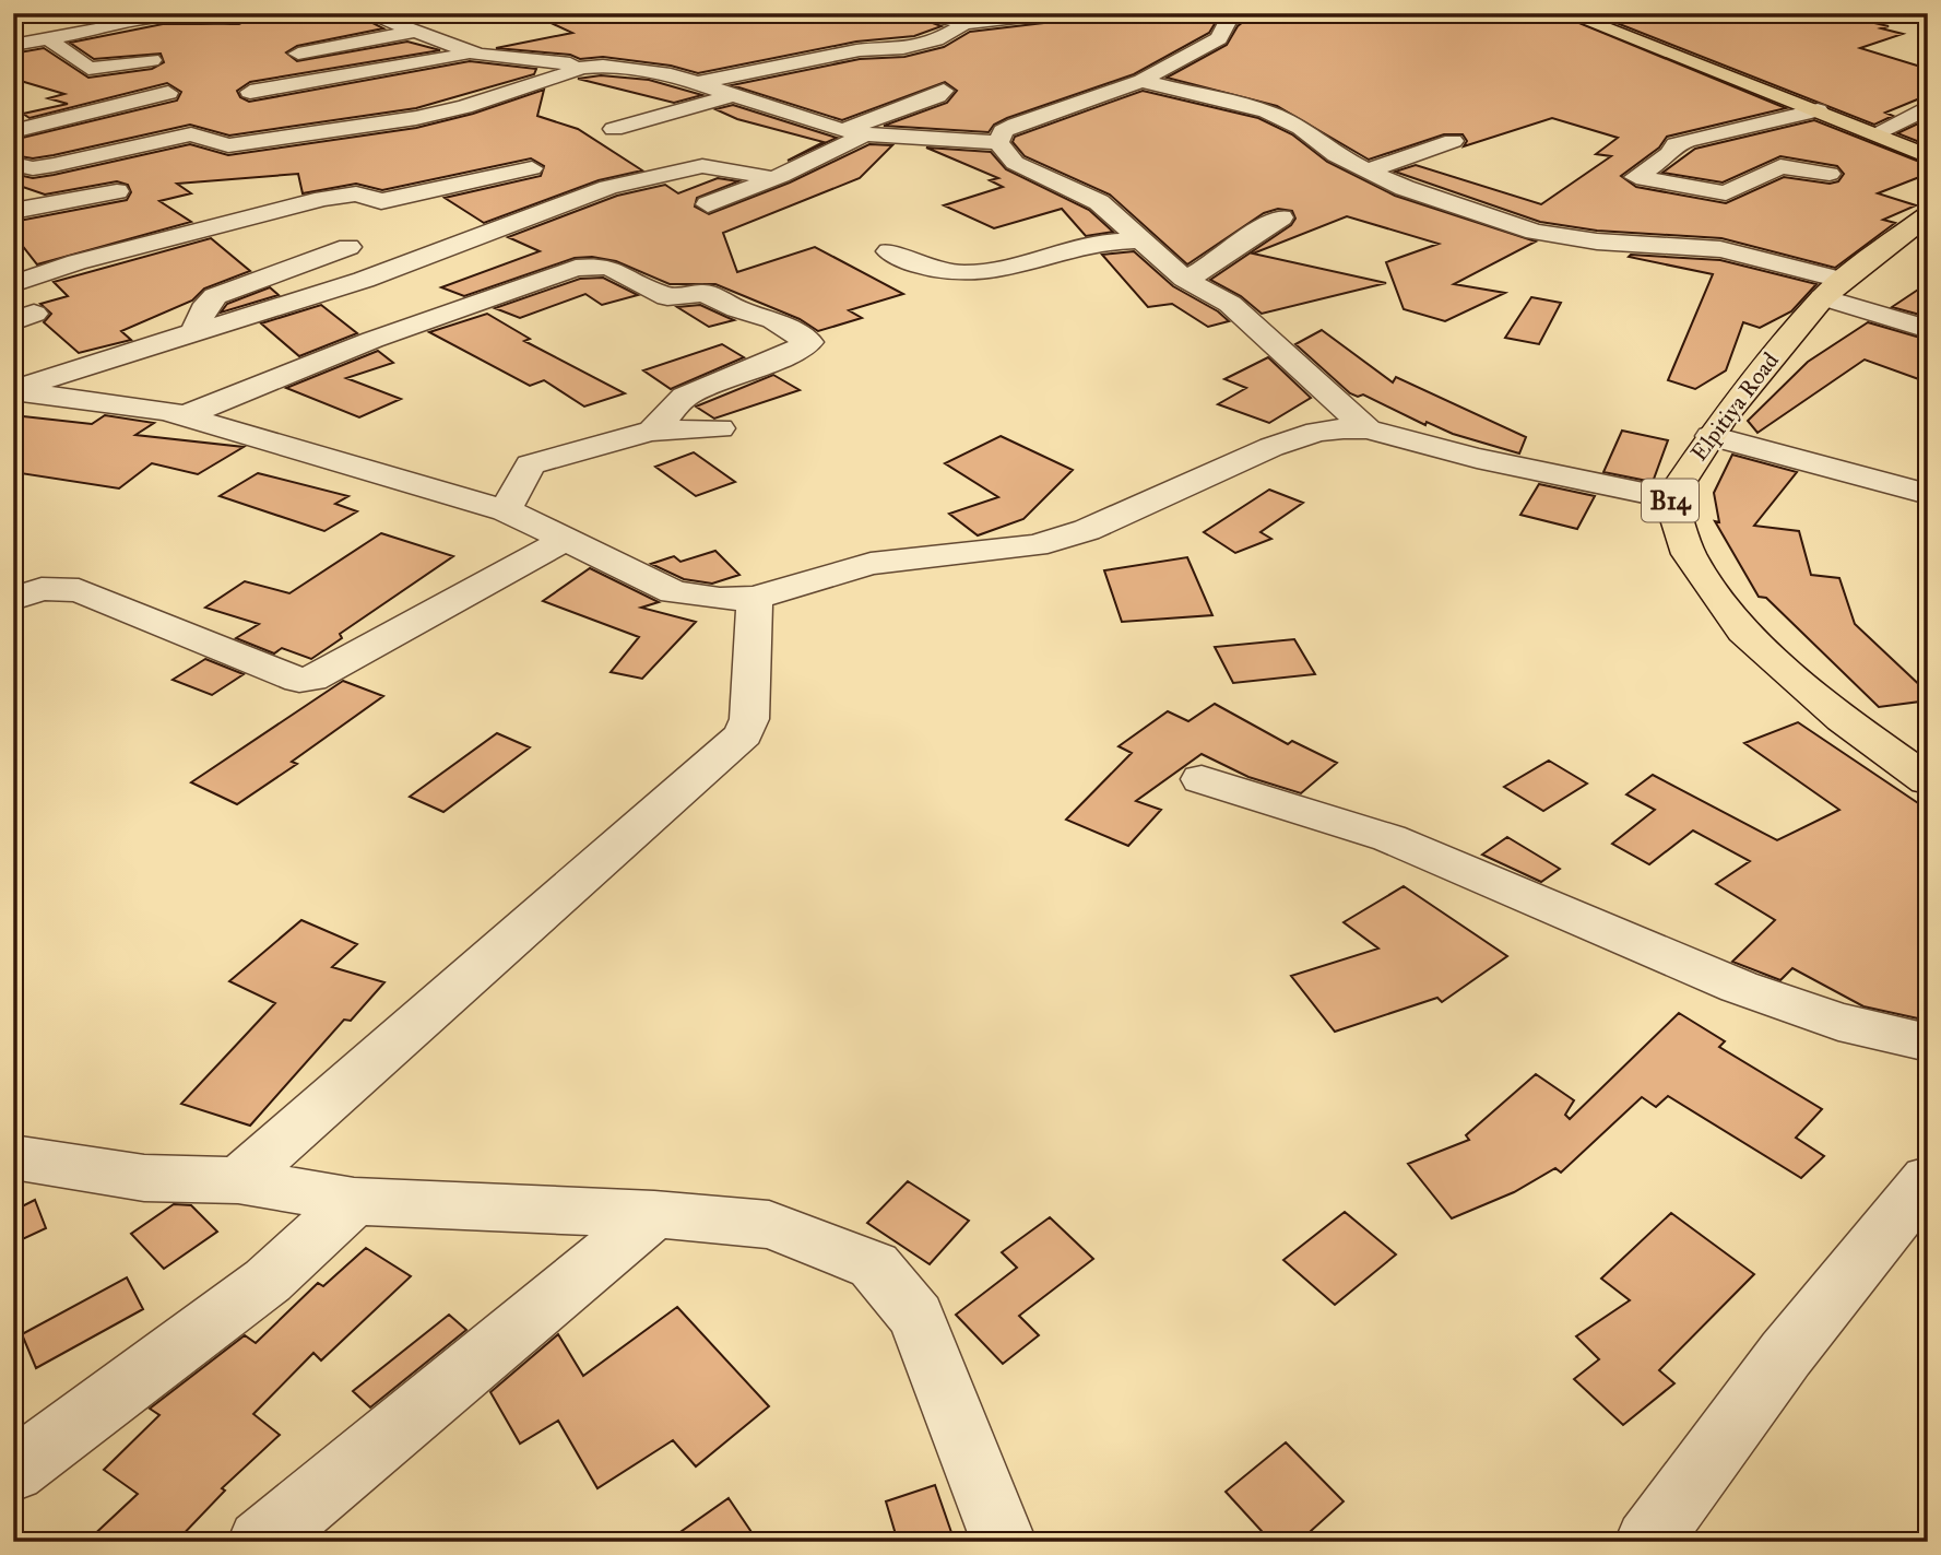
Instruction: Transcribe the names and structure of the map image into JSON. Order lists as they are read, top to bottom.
{
  "streets": {
    "main road": ["Elpitiya Road", "B14"]
  },
  "crossings": [
    ["Elpitiya Road", "B14"]
  ]
}
